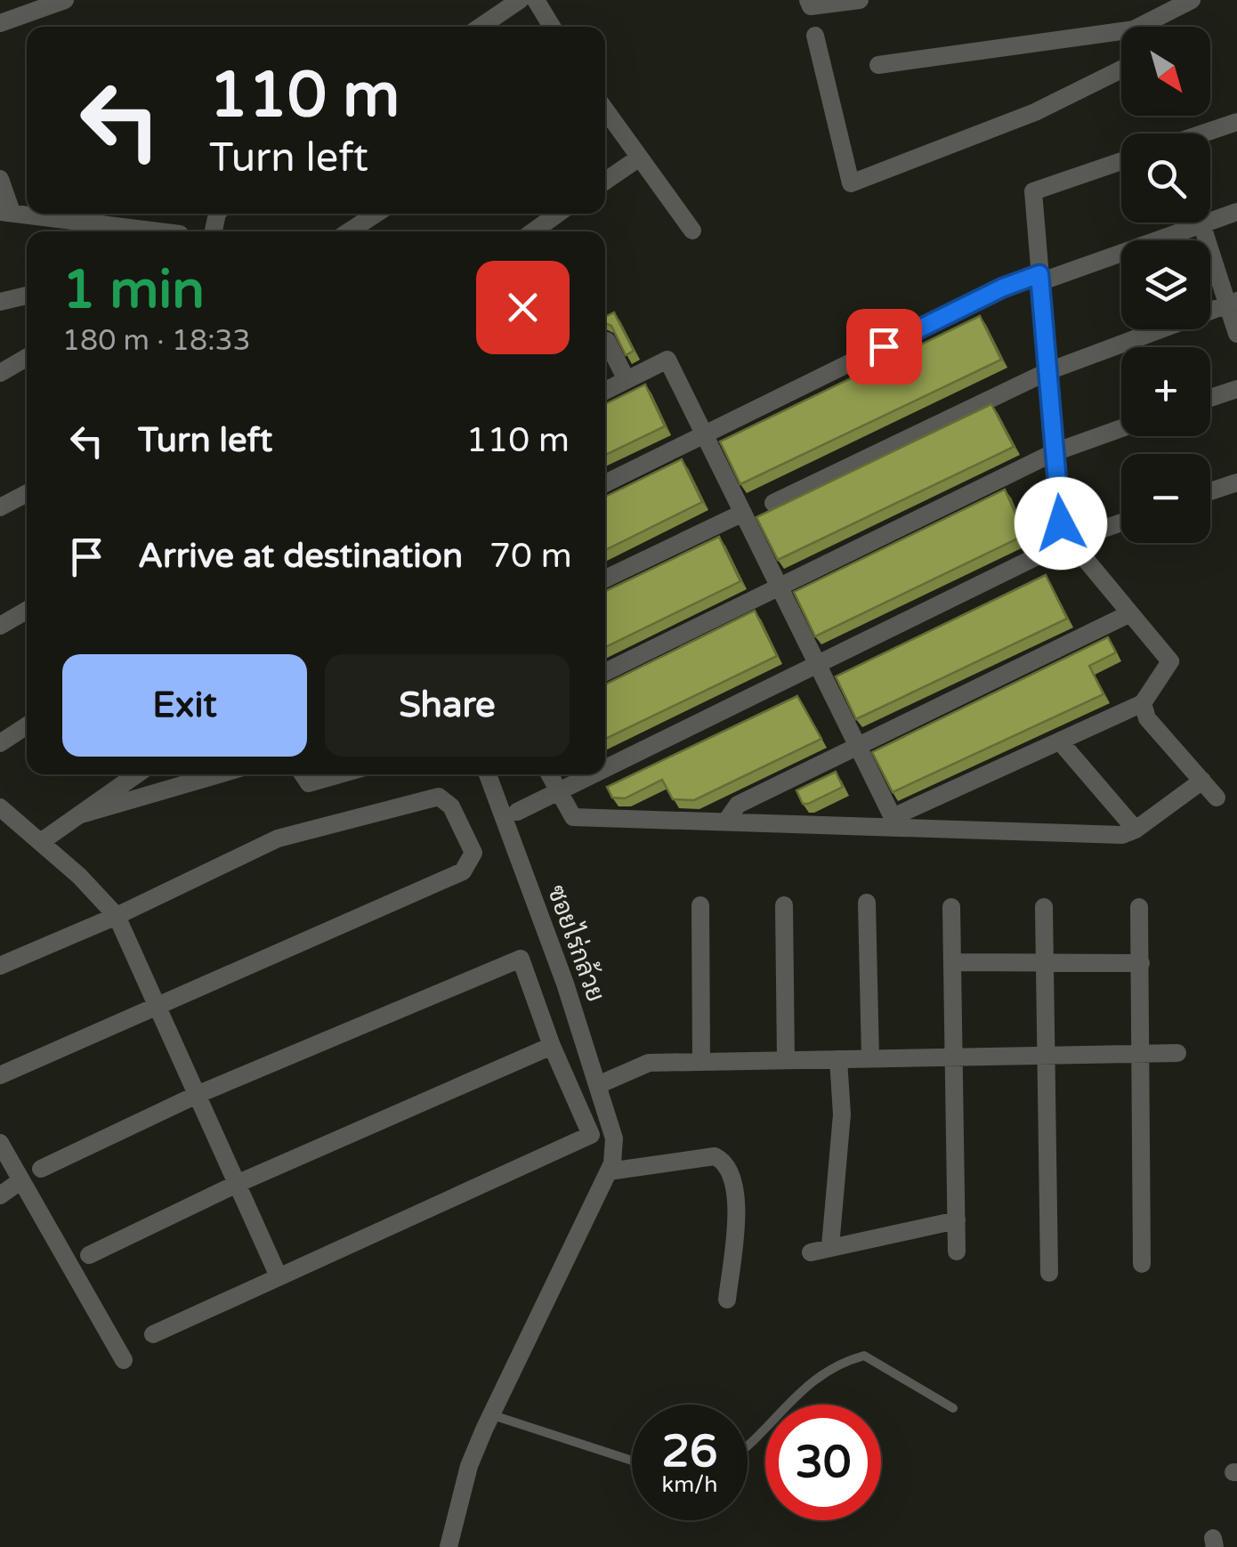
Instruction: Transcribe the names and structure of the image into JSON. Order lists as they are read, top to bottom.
{
  "streets": {
    "street": ["ซอยไร่กล้วย"]
  },
  "north": "bottom right",
  "page": {
    "map_buttons": ["+", "−"],
    "turn": ["110 m", "Turn left"],
    "heading": ["1 min", "180 m · 18:33"],
    "list": [
      {
        "name": "Turn left",
        "value": "110 m"
      },
      {
        "name": "Arrive at destination",
        "value": "70 m"
      }
    ],
    "buttons": ["Exit", "Share"],
    "speed": "26 km/h",
    "limit": "30"
  }
}
